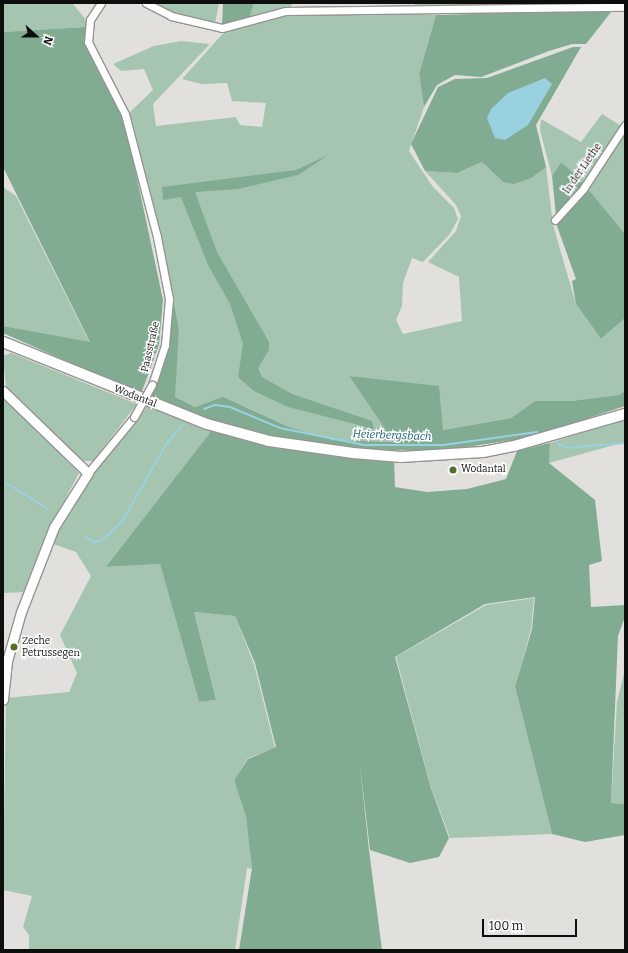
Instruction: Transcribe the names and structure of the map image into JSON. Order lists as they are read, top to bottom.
{
  "streets": {
    "main road": ["Wodantal"],
    "street": ["In der Liethe", "Paasstraße"]
  },
  "water": ["Heierbergsbach"],
  "places": ["Wodantal", "Zeche Petrussegen"],
  "scale_bar": "100 m",
  "north": "right"
}
